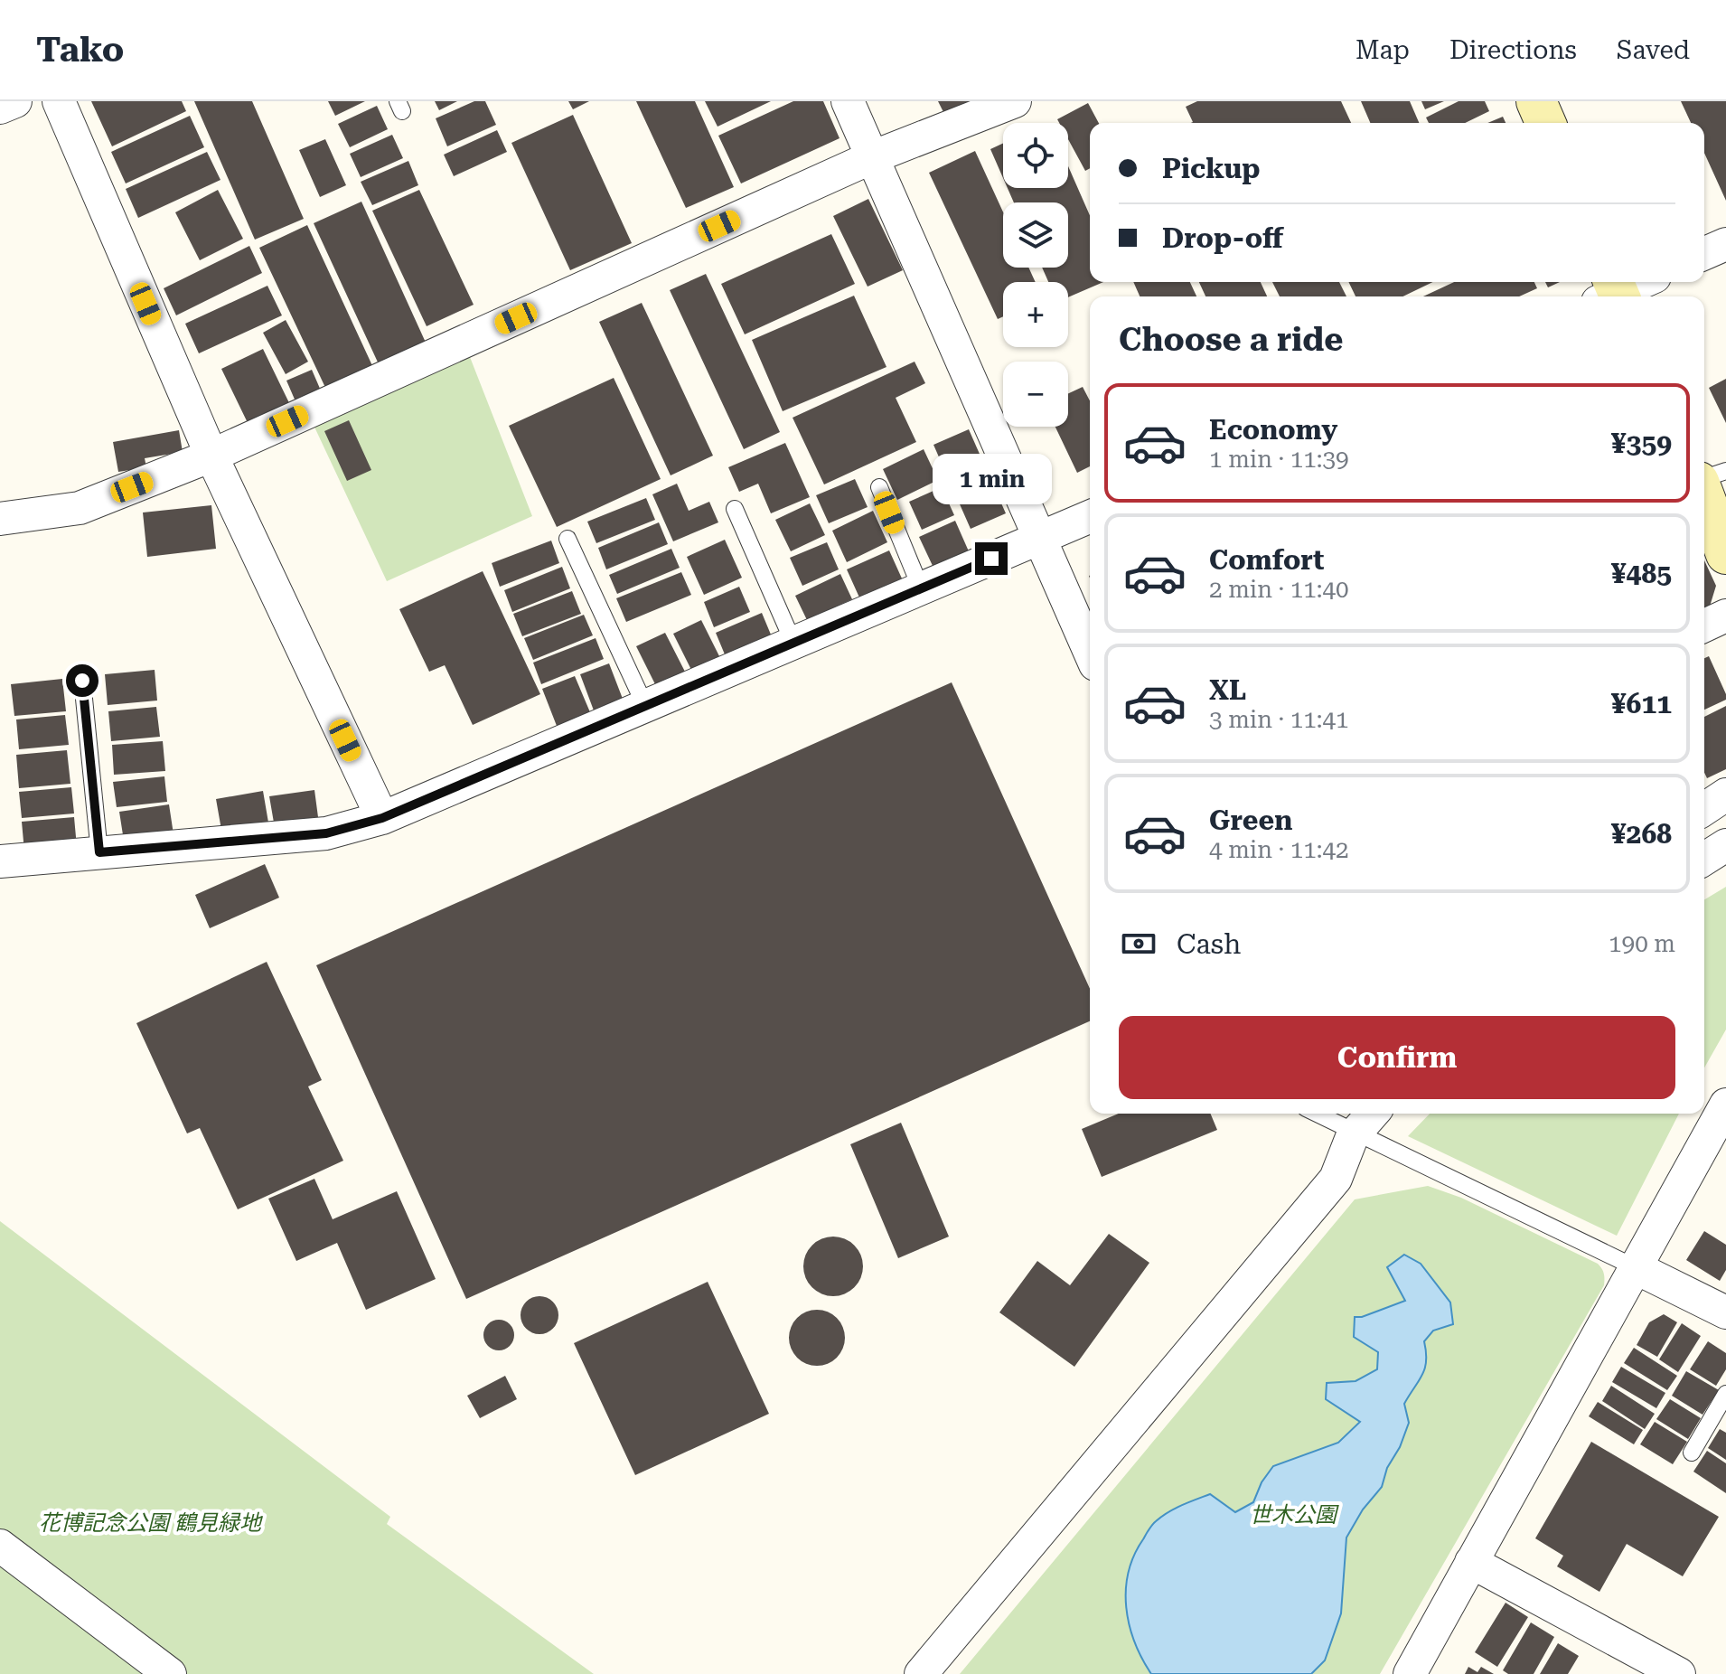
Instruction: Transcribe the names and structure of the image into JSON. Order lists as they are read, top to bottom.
{
  "parks": ["世木公園", "花博記念公園 鶴見緑地"],
  "page": {
    "header": "Tako",
    "nav": ["Map", "Directions", "Saved"],
    "map_buttons": ["+", "−"],
    "banner": ["Pickup", "Drop-off"],
    "heading": "Choose a ride",
    "list": [
      {
        "name": "Economy",
        "note": "1 min · 11:39",
        "value": "¥359"
      },
      {
        "name": "Comfort",
        "note": "2 min · 11:40",
        "value": "¥485"
      },
      {
        "name": "XL",
        "note": "3 min · 11:41",
        "value": "¥611"
      },
      {
        "name": "Green",
        "note": "4 min · 11:42",
        "value": "¥268"
      }
    ],
    "bubble": "1 min",
    "pay": ["Cash", "190 m"],
    "buttons": "Confirm"
  }
}
